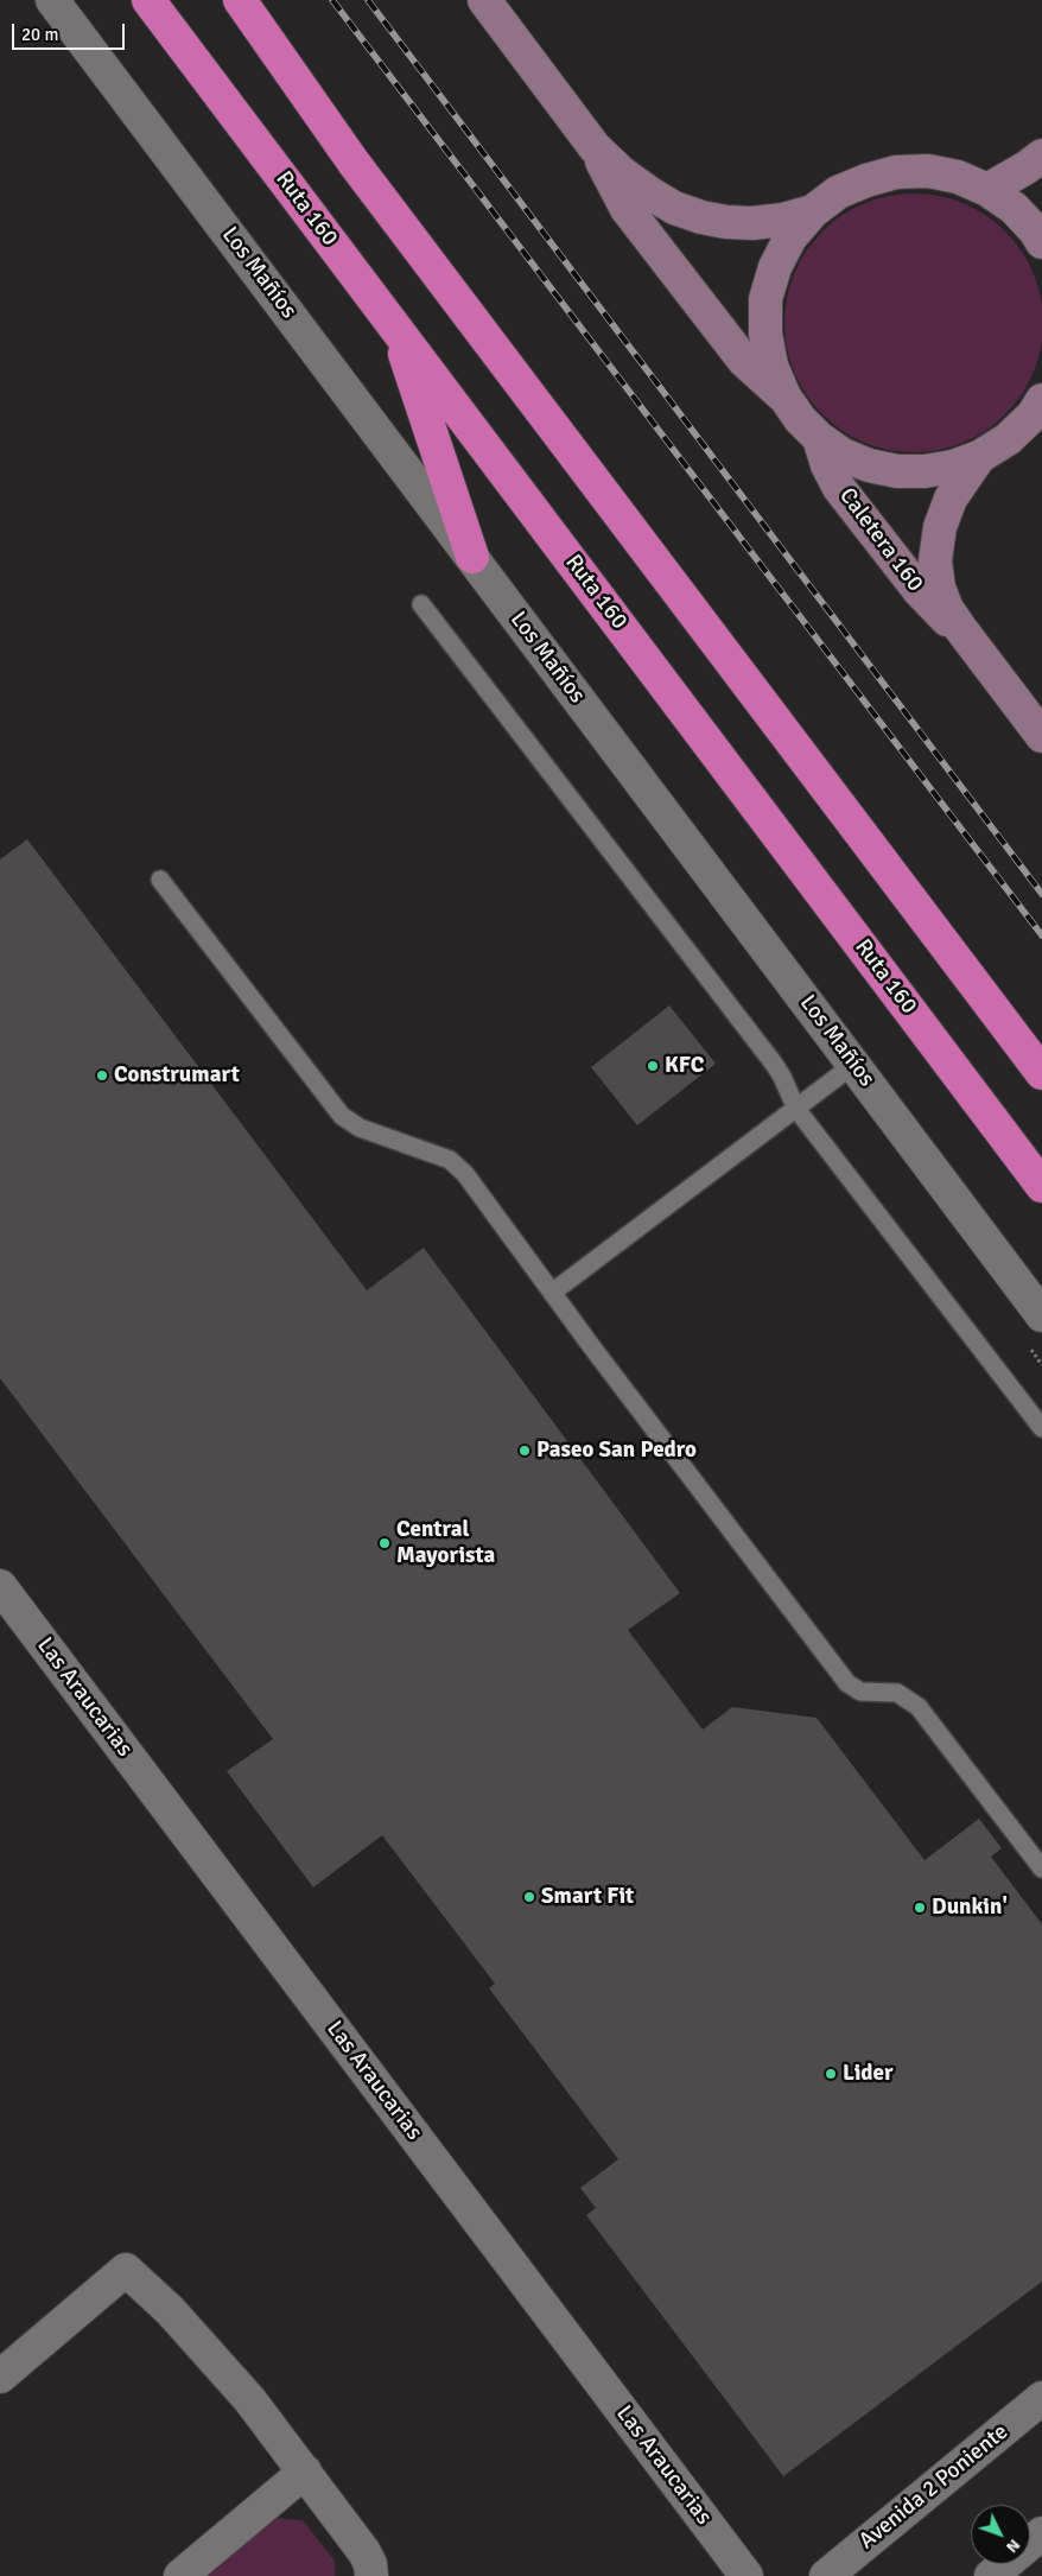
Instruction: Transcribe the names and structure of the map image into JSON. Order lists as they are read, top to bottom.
{
  "streets": {
    "highway": ["Ruta 160"],
    "street": [
      "Los Mañíos",
      "Caletera 160",
      "Las Araucarias",
      "Avenida 2 Poniente"
    ]
  },
  "places": [
    "KFC",
    "Construmart",
    "Paseo San Pedro",
    "Central Mayorista",
    "Smart Fit",
    "Dunkin'",
    "Lider"
  ],
  "scale_bar": "20 m",
  "north": "bottom right"
}
